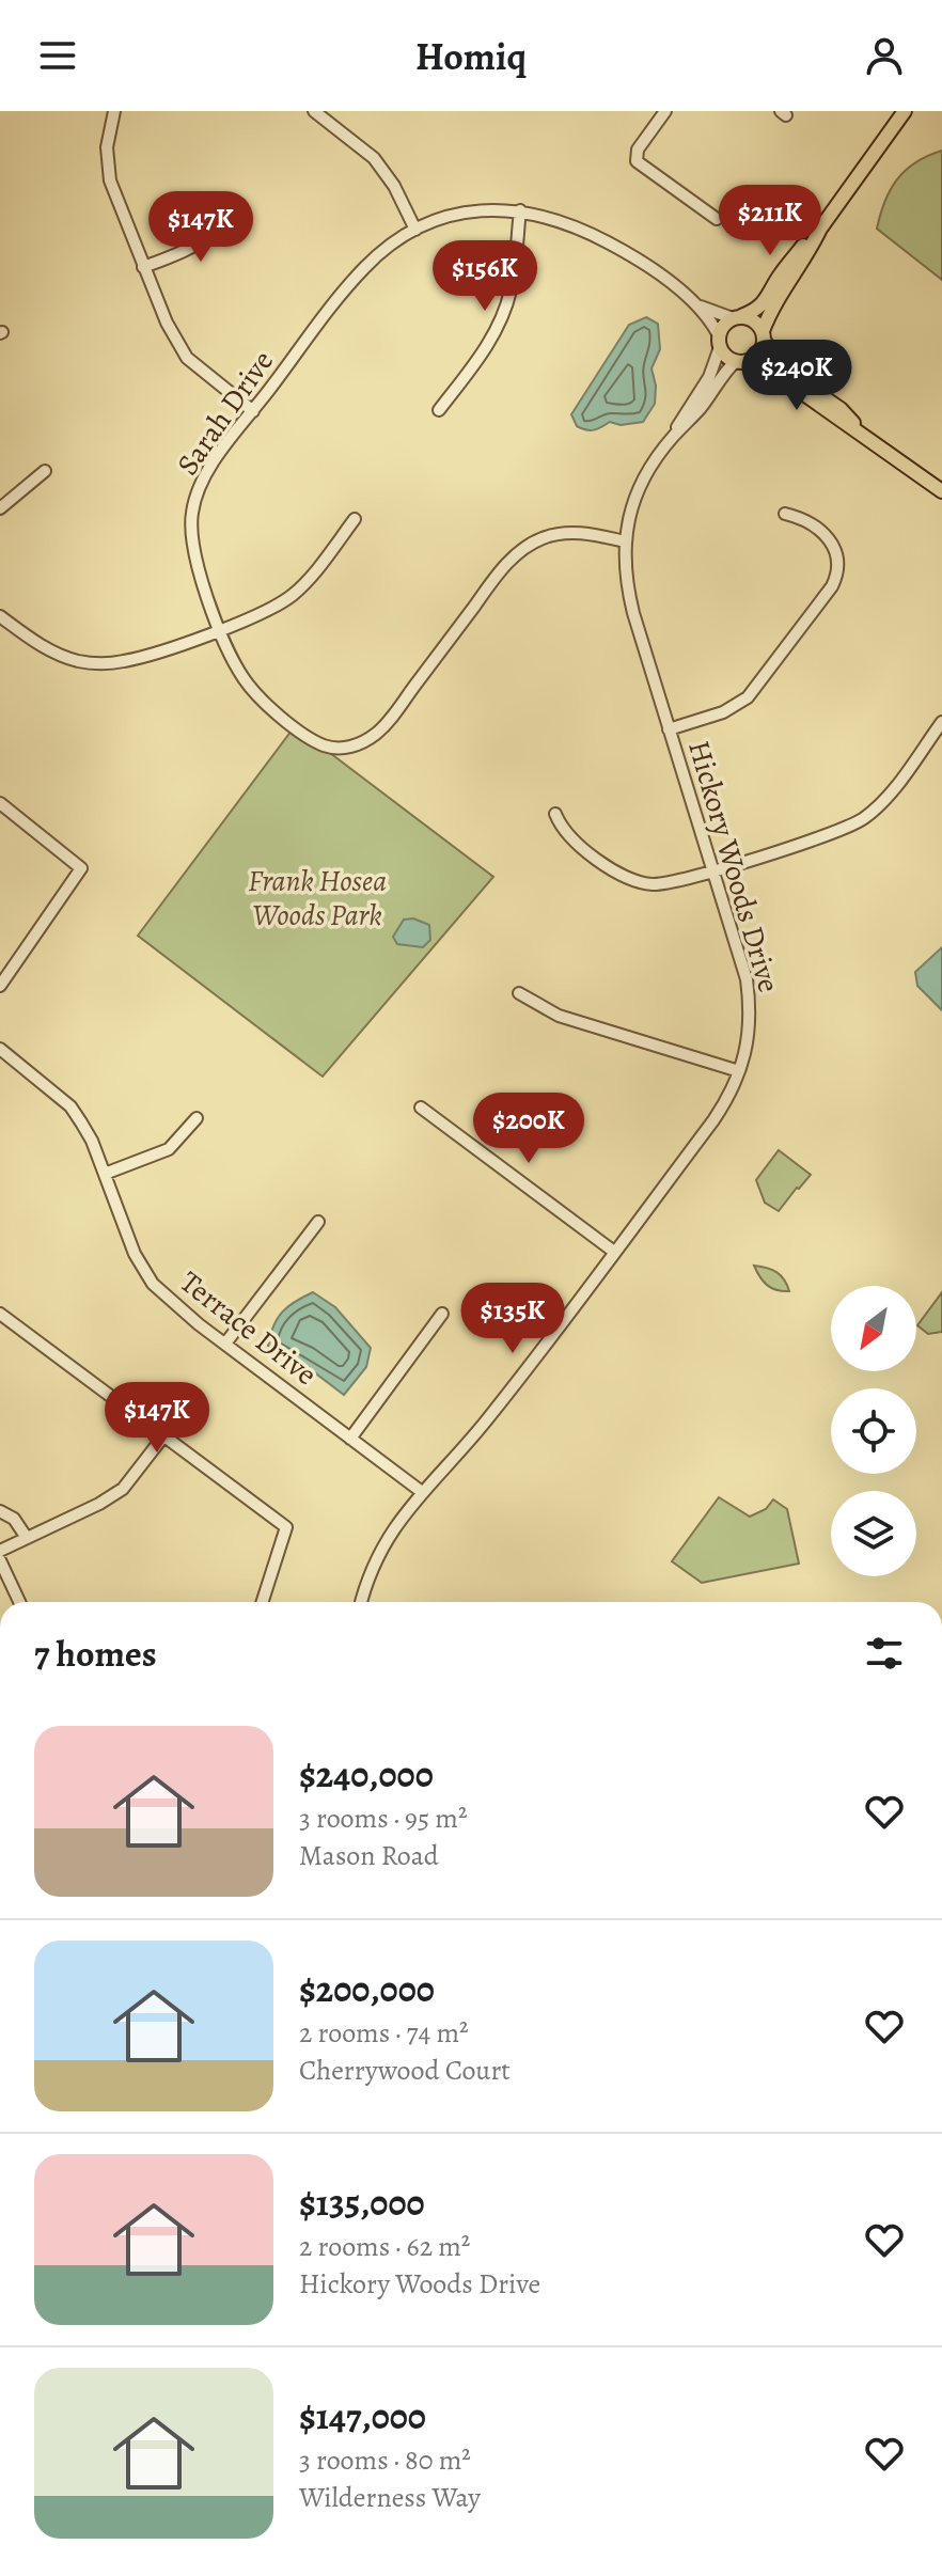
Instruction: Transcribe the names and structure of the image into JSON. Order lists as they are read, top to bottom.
{
  "streets": {
    "street": ["Sarah Drive", "Hickory Woods Drive", "Terrace Drive"]
  },
  "crossings": [
    ["Sarah Drive", "Hickory Woods Drive"],
    ["Hickory Woods Drive", "Terrace Drive"]
  ],
  "parks": ["Frank Hosea Woods Park"],
  "north": "bottom left",
  "page": {
    "header": "Homiq",
    "price": [
      "$211K",
      "$147K",
      "$156K",
      "$240K",
      "$200K",
      "$135K",
      "$147K"
    ],
    "heading": "7 homes",
    "list": [
      {
        "name": "$240,000",
        "note": "3 rooms · 95 m² · Mason Road"
      },
      {
        "name": "$200,000",
        "note": "2 rooms · 74 m² · Cherrywood Court"
      },
      {
        "name": "$135,000",
        "note": "2 rooms · 62 m² · Hickory Woods Drive"
      },
      {
        "name": "$147,000",
        "note": "3 rooms · 80 m² · Wilderness Way"
      }
    ]
  }
}
